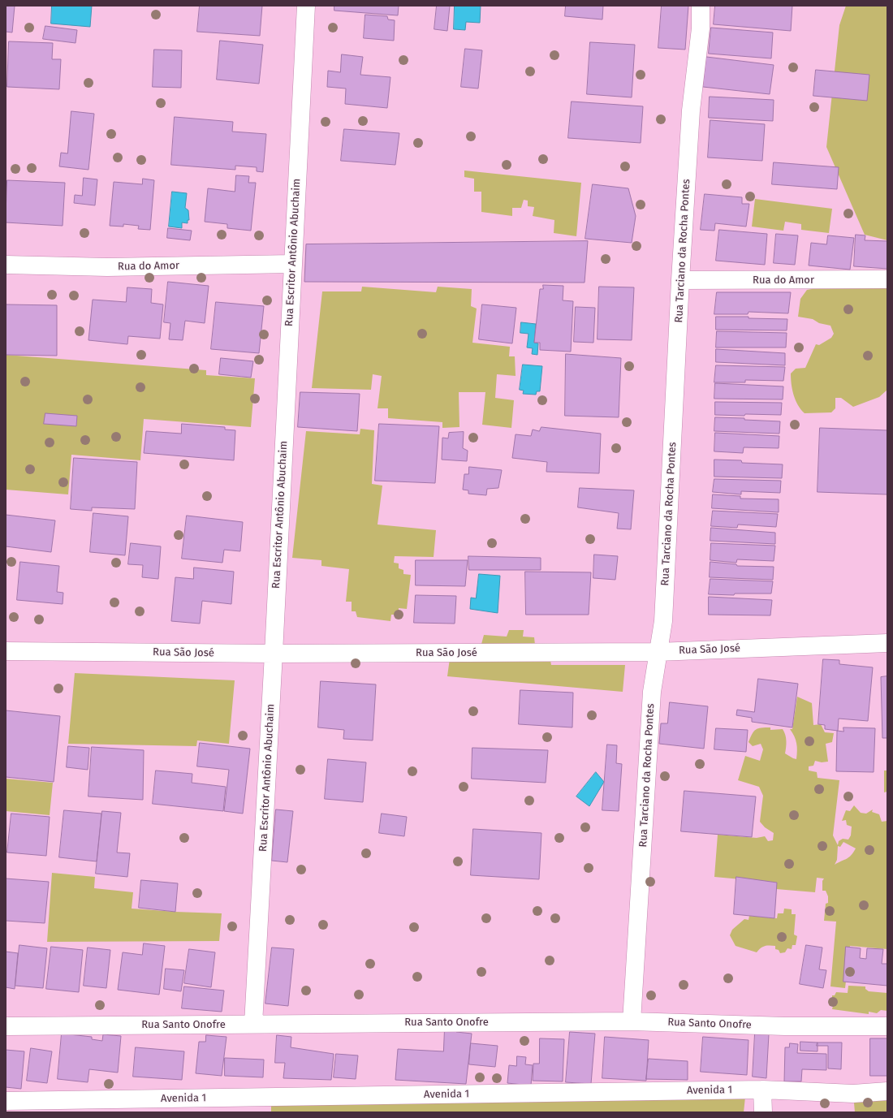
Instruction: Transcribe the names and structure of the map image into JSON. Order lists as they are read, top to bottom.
{
  "streets": {
    "street": [
      "Rua Tarciano da Rocha Pontes",
      "Rua Escritor Antônio Abuchaim",
      "Rua do Amor",
      "Rua São José",
      "Rua Santo Onofre",
      "Avenida 1"
    ]
  },
  "crossings": [
    ["Rua Tarciano da Rocha Pontes", "Rua do Amor"],
    ["Rua Tarciano da Rocha Pontes", "Rua São José"],
    ["Rua Tarciano da Rocha Pontes", "Rua Santo Onofre"],
    ["Rua Escritor Antônio Abuchaim", "Rua do Amor"],
    ["Rua Escritor Antônio Abuchaim", "Rua São José"],
    ["Rua Escritor Antônio Abuchaim", "Rua Santo Onofre"]
  ]
}
